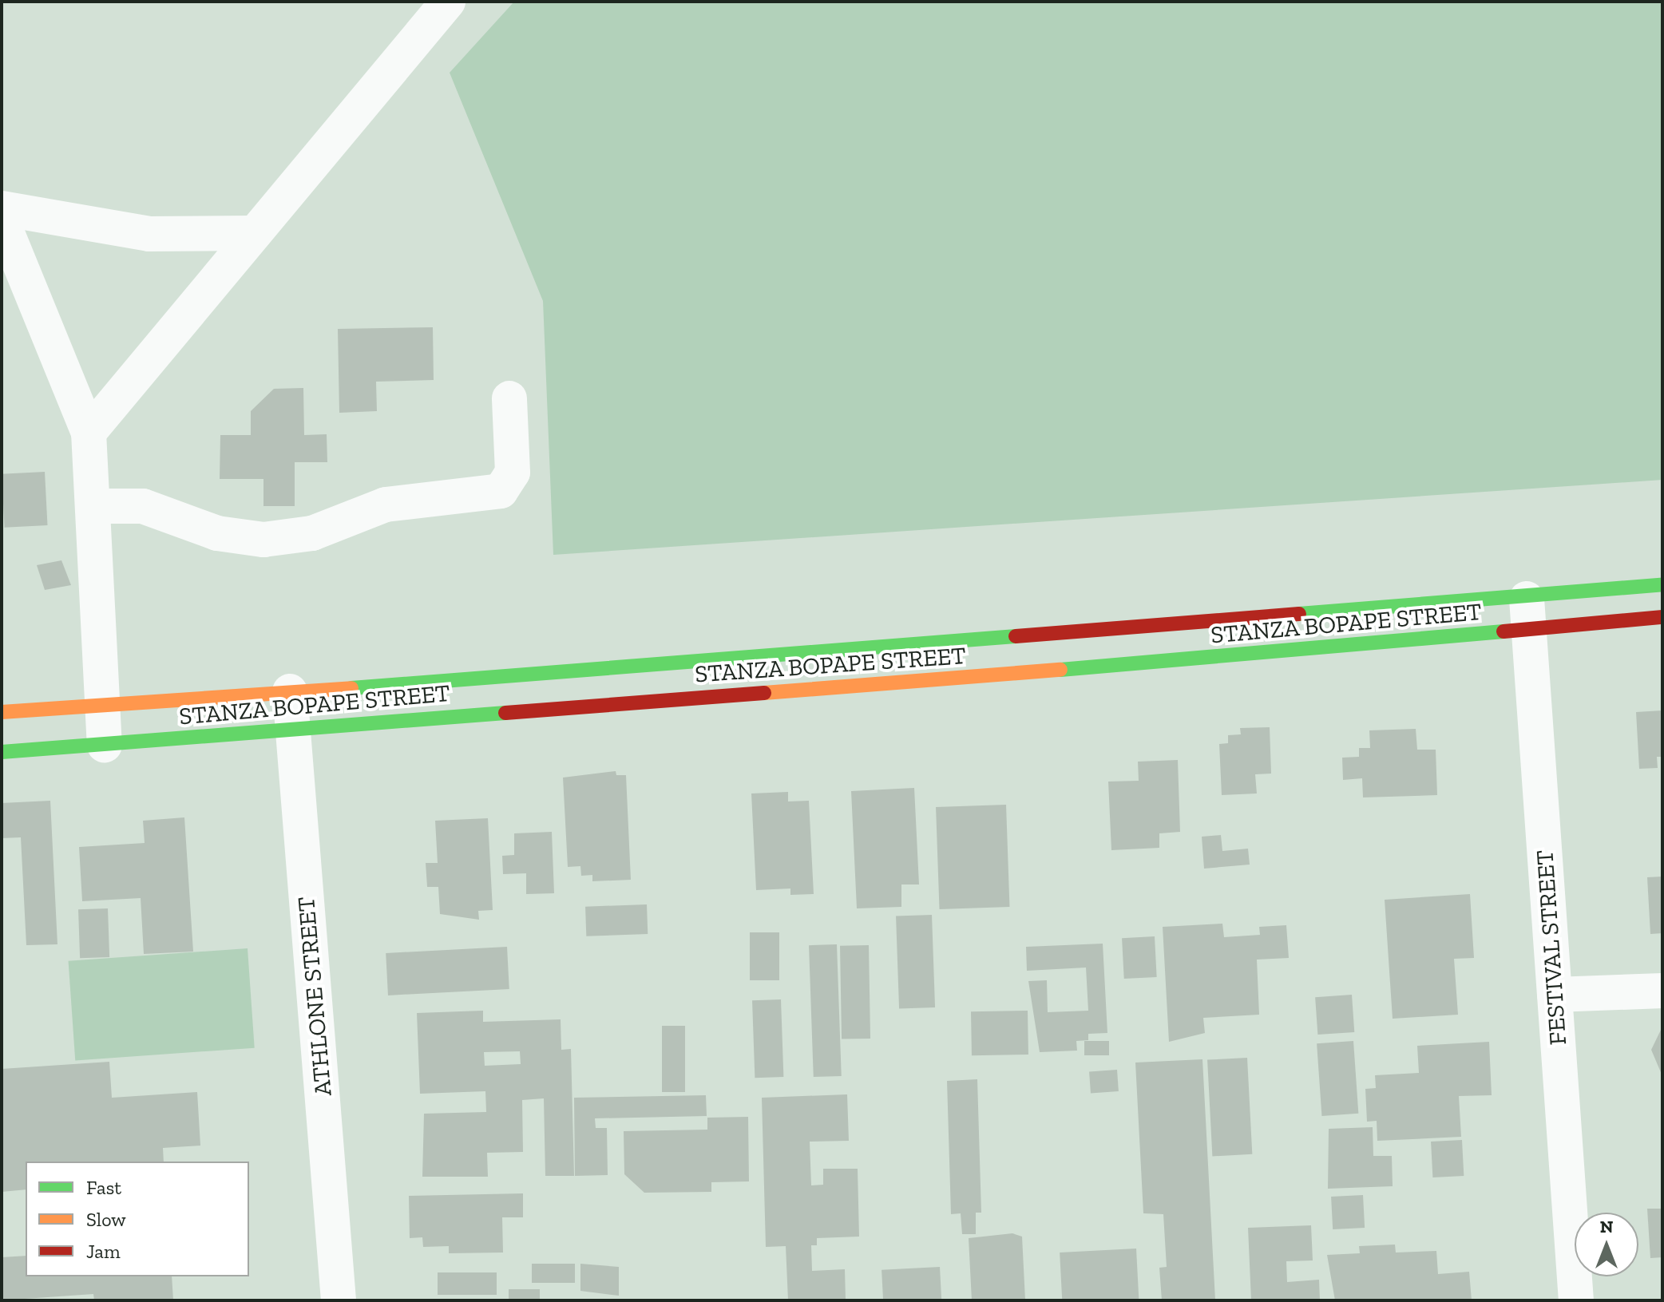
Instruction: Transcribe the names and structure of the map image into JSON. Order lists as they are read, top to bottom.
{
  "streets": {
    "main road": ["STANZA BOPAPE STREET"],
    "street": ["FESTIVAL STREET", "ATHLONE STREET"]
  },
  "crossings": [
    ["STANZA BOPAPE STREET", "FESTIVAL STREET"],
    ["STANZA BOPAPE STREET", "ATHLONE STREET"]
  ],
  "legend": ["Fast", "Slow", "Jam"],
  "north": "top"
}
